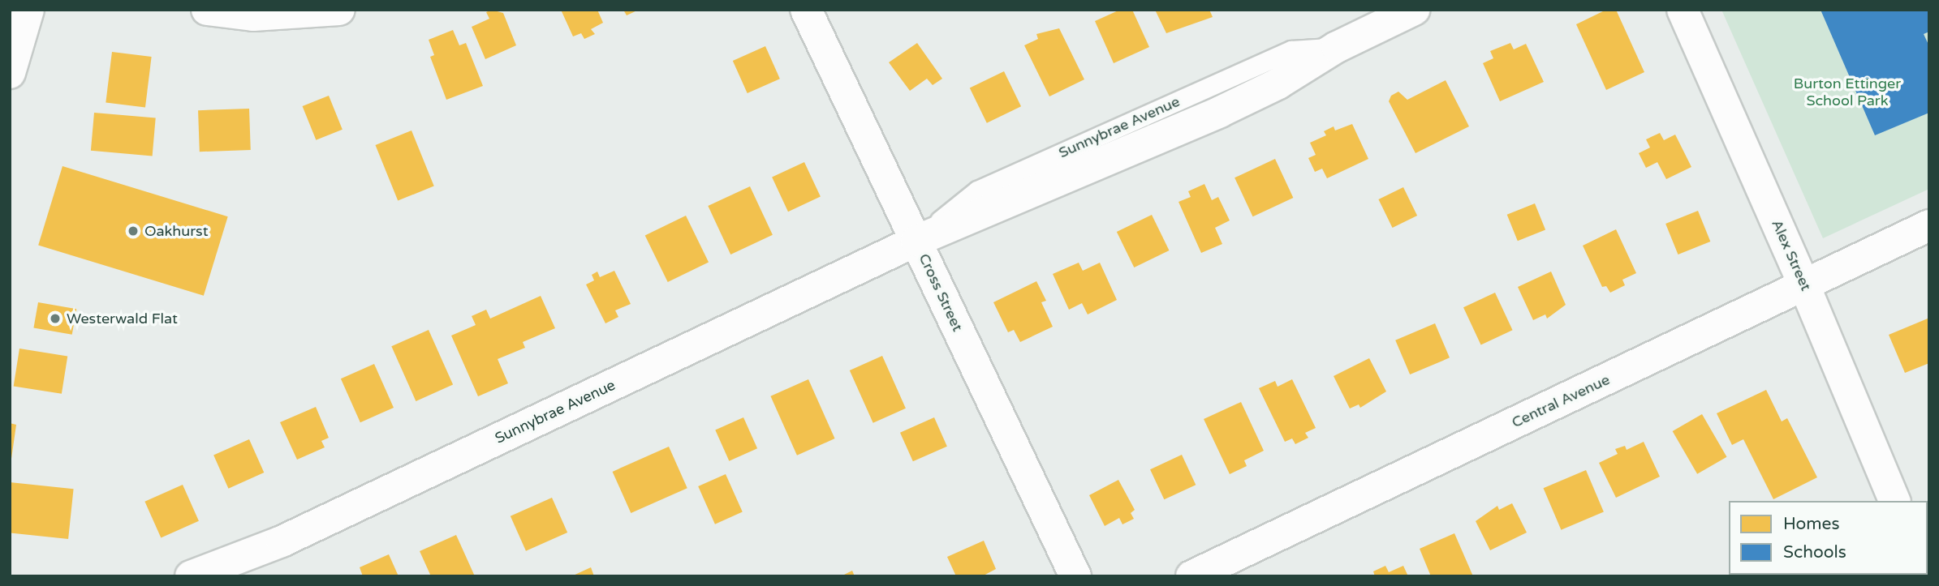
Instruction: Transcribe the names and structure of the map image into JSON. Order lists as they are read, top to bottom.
{
  "streets": {
    "street": [
      "Sunnybrae Avenue",
      "Alex Street",
      "Cross Street",
      "Central Avenue"
    ]
  },
  "crossings": [
    ["Sunnybrae Avenue", "Cross Street"],
    ["Alex Street", "Central Avenue"]
  ],
  "parks": ["Burton Ettinger School Park"],
  "places": ["Oakhurst", "Westerwald Flat"],
  "legend": ["Homes", "Schools"]
}
